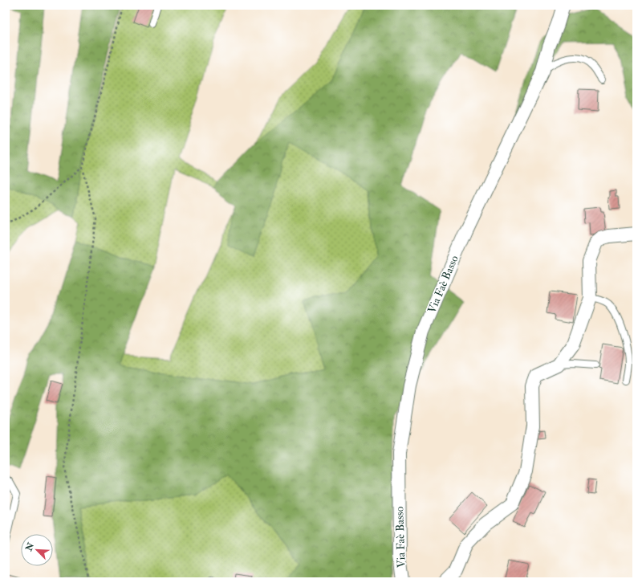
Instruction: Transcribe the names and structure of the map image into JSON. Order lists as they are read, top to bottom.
{
  "streets": {
    "street": ["Via Faè Basso"]
  },
  "north": "top left"
}
